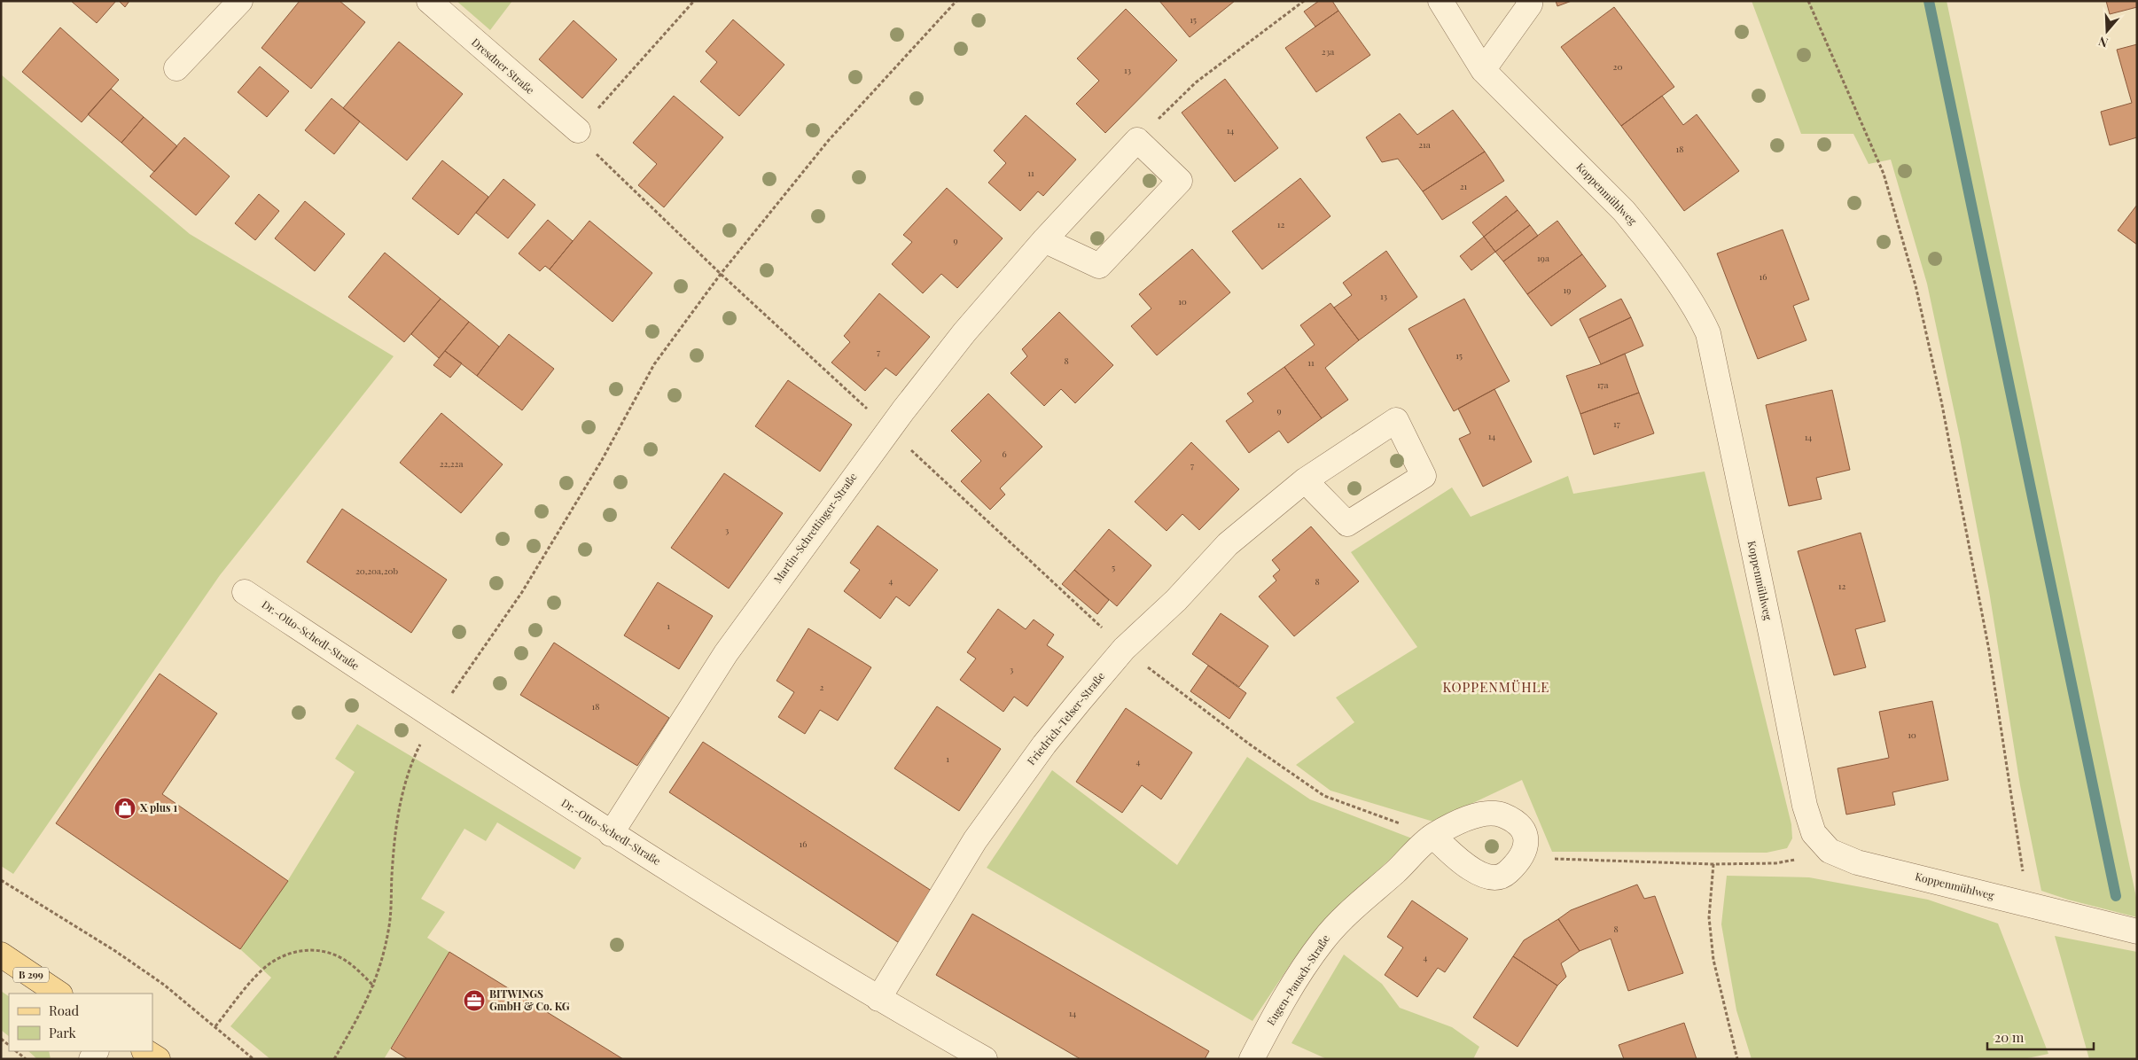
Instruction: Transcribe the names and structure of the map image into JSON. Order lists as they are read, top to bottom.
{
  "streets": {
    "main road": ["B 299"],
    "street": [
      "Dresdner Straße",
      "Koppenmühlweg",
      "Martin-Schrettinger-Straße",
      "Dr.-Otto-Schedl-Straße",
      "Friedrich-Telser-Straße",
      "Eugen-Pausch-Straße"
    ]
  },
  "crossings": [
    ["Martin-Schrettinger-Straße", "Dr.-Otto-Schedl-Straße"],
    ["Dr.-Otto-Schedl-Straße", "Friedrich-Telser-Straße"]
  ],
  "districts": ["KOPPENMÜHLE"],
  "places": {
    "shop": ["X plus 1"],
    "office": ["BITWINGS GmbH & Co. KG"]
  },
  "house_numbers": [
    "15",
    "23a",
    "20",
    "13",
    "14",
    "21a",
    "18",
    "11",
    "21",
    "12",
    "9",
    "19a",
    "16",
    "19",
    "13",
    "10",
    "7",
    "15",
    "8",
    "11",
    "17a",
    "9",
    "17",
    "14",
    "14",
    "6",
    "22,22a",
    "7",
    "3",
    "5",
    "20,20a,20b",
    "4",
    "8",
    "12",
    "1",
    "3",
    "2",
    "18",
    "10",
    "1",
    "4",
    "16",
    "8",
    "4",
    "14"
  ],
  "legend": ["Road", "Park"],
  "scale_bar": "20 m",
  "north": "bottom"
}
